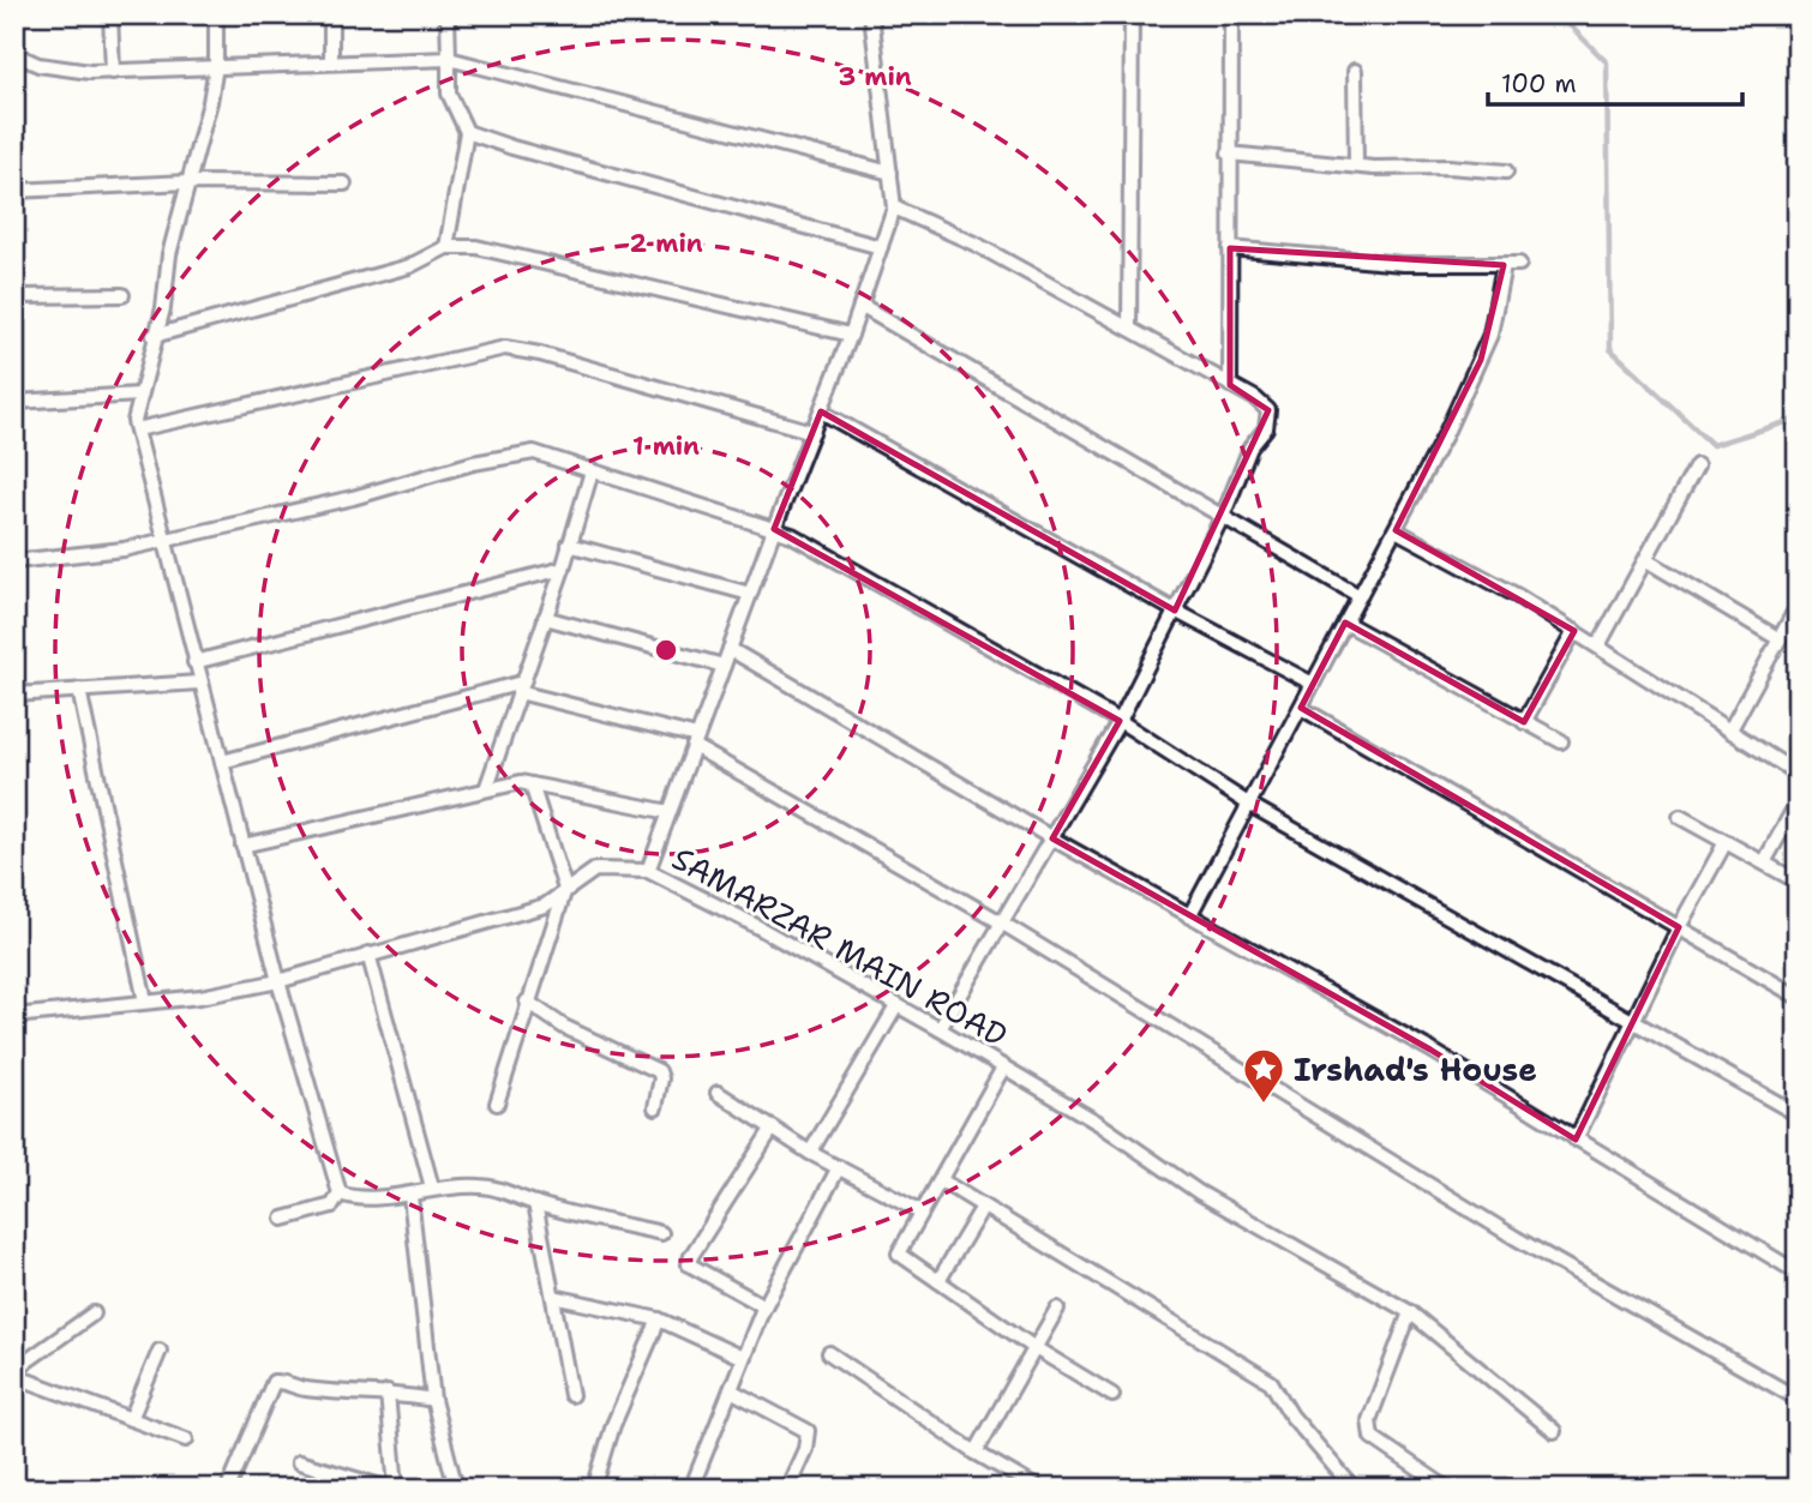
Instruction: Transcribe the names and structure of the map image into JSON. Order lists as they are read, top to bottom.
{
  "streets": {
    "street": ["SAMARZAR MAIN ROAD"]
  },
  "places": {
    "place": ["Irshad's House"]
  },
  "scale_bar": "100 m",
  "rings": ["3 min", "2 min", "1 min"]
}
